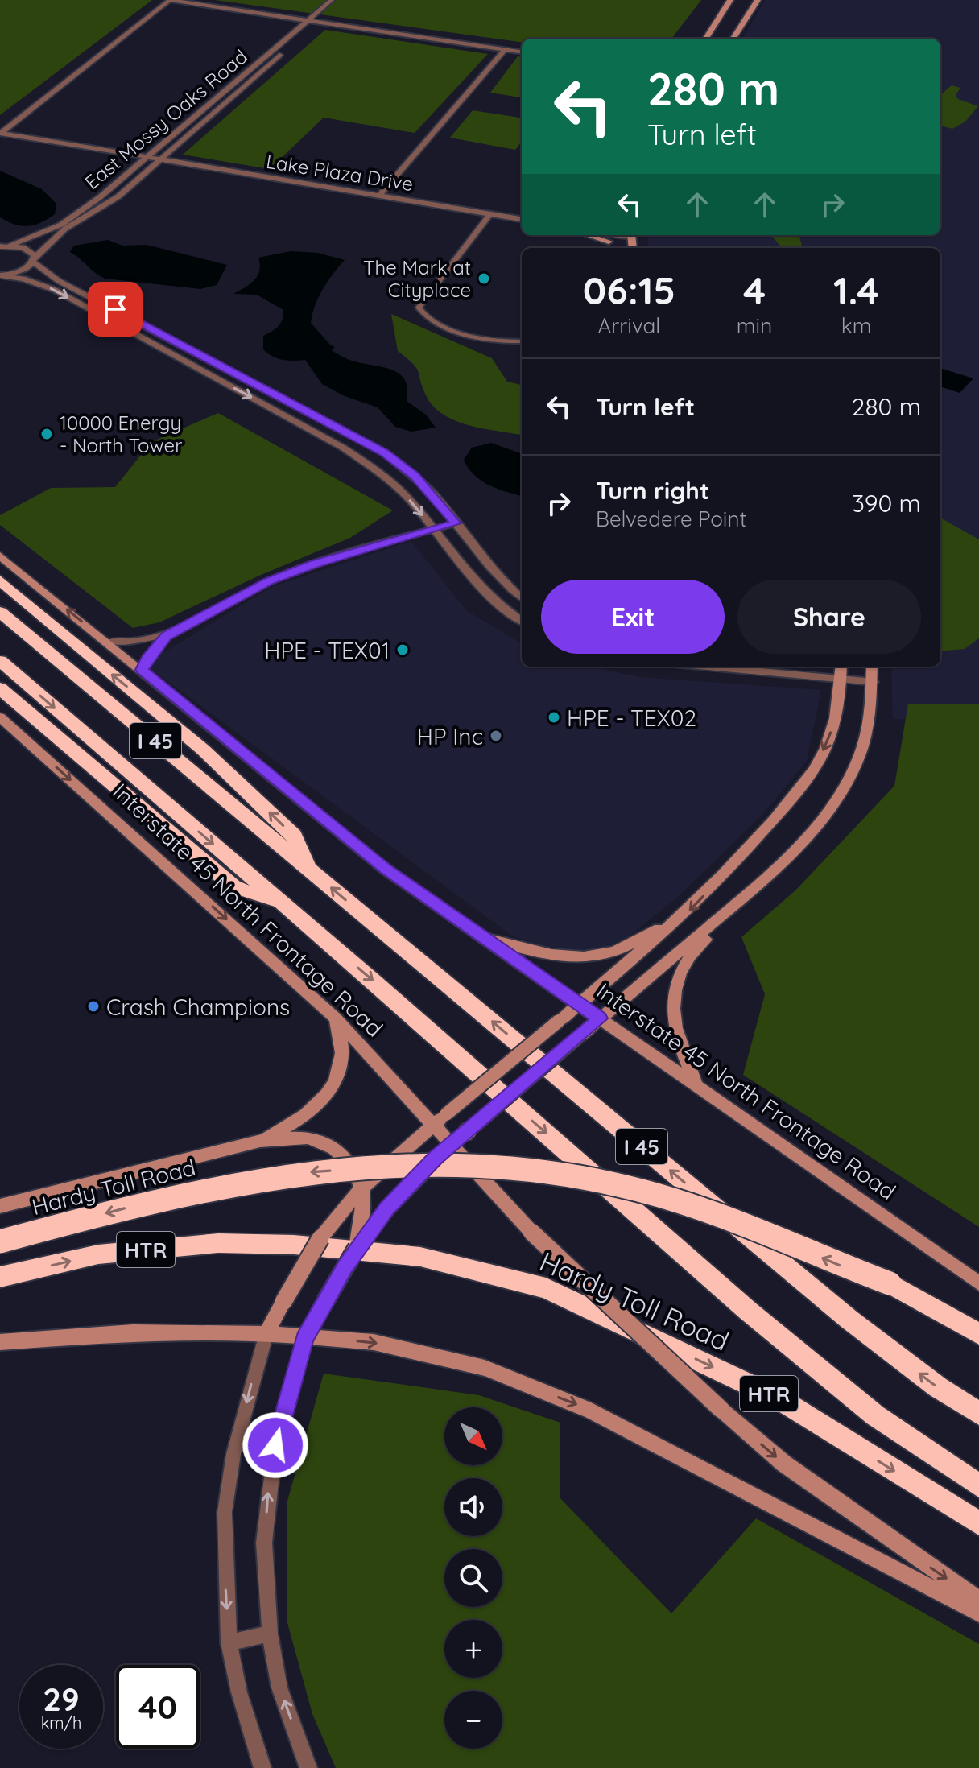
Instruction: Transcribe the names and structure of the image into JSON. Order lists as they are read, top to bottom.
{
  "streets": {
    "highway": ["I 45", "Hardy Toll Road", "HTR"],
    "main road": ["Interstate 45 North Frontage Road"],
    "street": ["East Mossy Oaks Road", "Lake Plaza Drive"]
  },
  "crossings": [
    ["East Mossy Oaks Road", "Lake Plaza Drive"]
  ],
  "places": [
    "The Mark at Cityplace",
    "10000 Energy - North Tower",
    "HPE - TEX01",
    "HPE - TEX02",
    "HP Inc",
    "Crash Champions"
  ],
  "north": "bottom right",
  "page": {
    "turn": ["280 m", "Turn left"],
    "eta": [
      "06:15",
      "Arrival",
      "4",
      "min",
      "1.4",
      "km"
    ],
    "list": [
      {
        "name": "Turn left",
        "value": "280 m"
      },
      {
        "name": "Turn right",
        "note": "Belvedere Point",
        "value": "390 m"
      }
    ],
    "buttons": ["Exit", "Share"],
    "map_buttons": ["+", "−"],
    "speed": "29 km/h",
    "limit": "40"
  }
}
